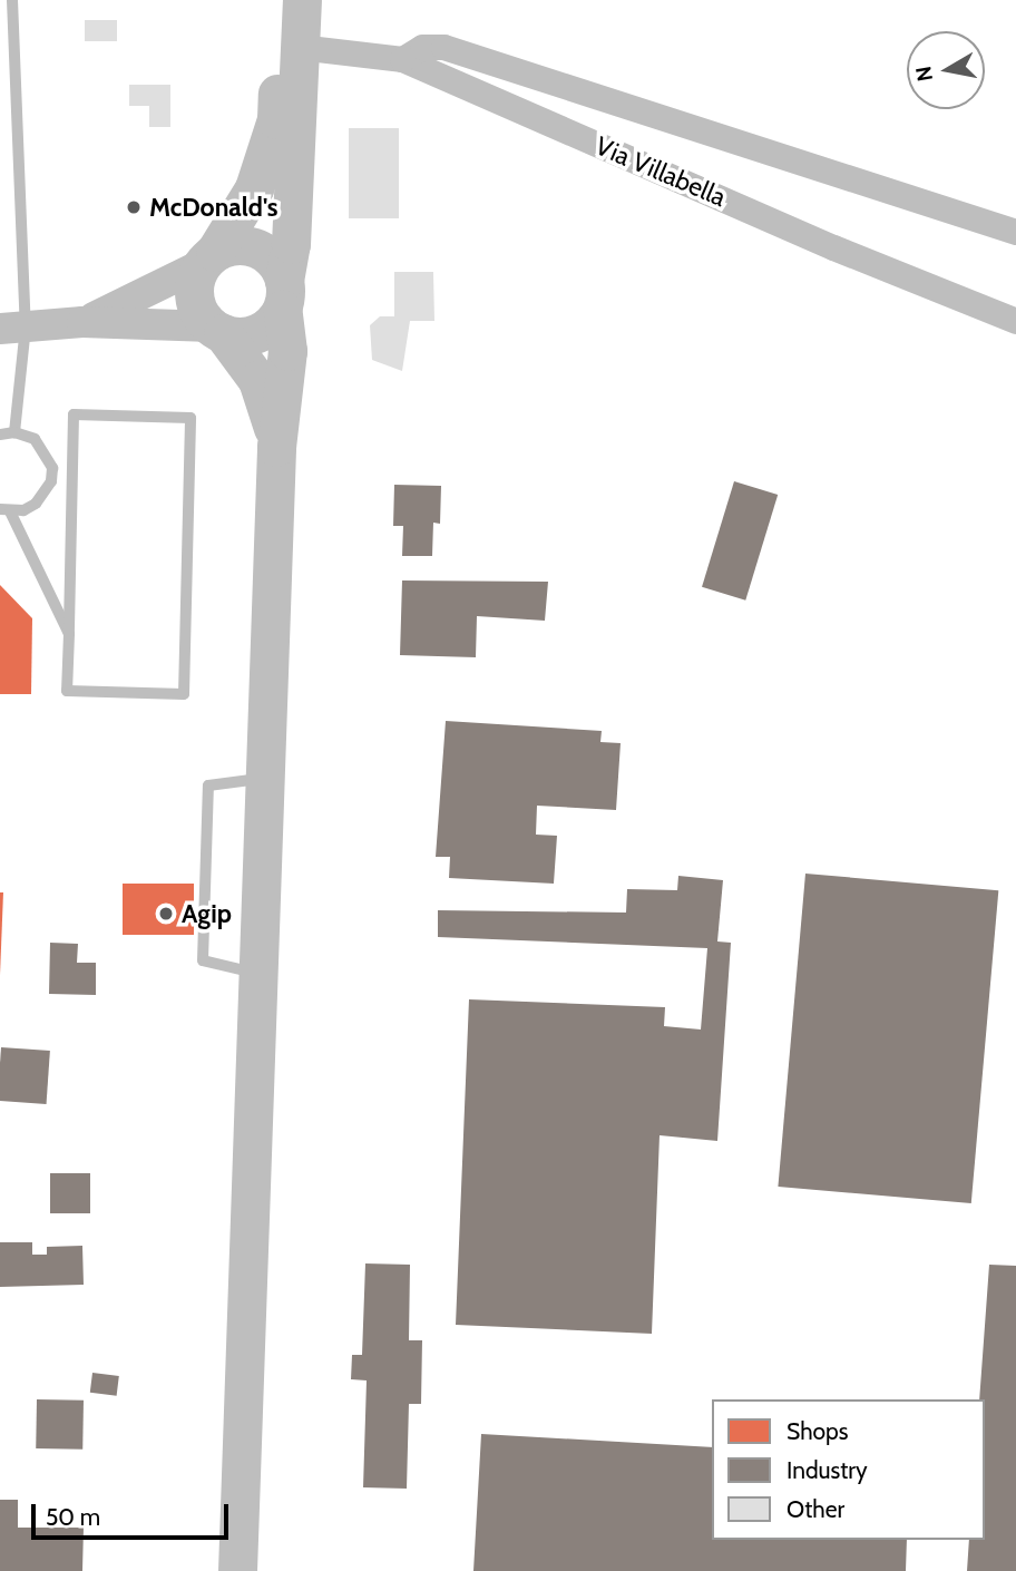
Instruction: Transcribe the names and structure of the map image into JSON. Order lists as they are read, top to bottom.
{
  "streets": {
    "street": ["Via Villabella"]
  },
  "places": ["McDonald's", "Agip"],
  "legend": ["Shops", "Industry", "Other"],
  "scale_bar": "50 m",
  "north": "left"
}
